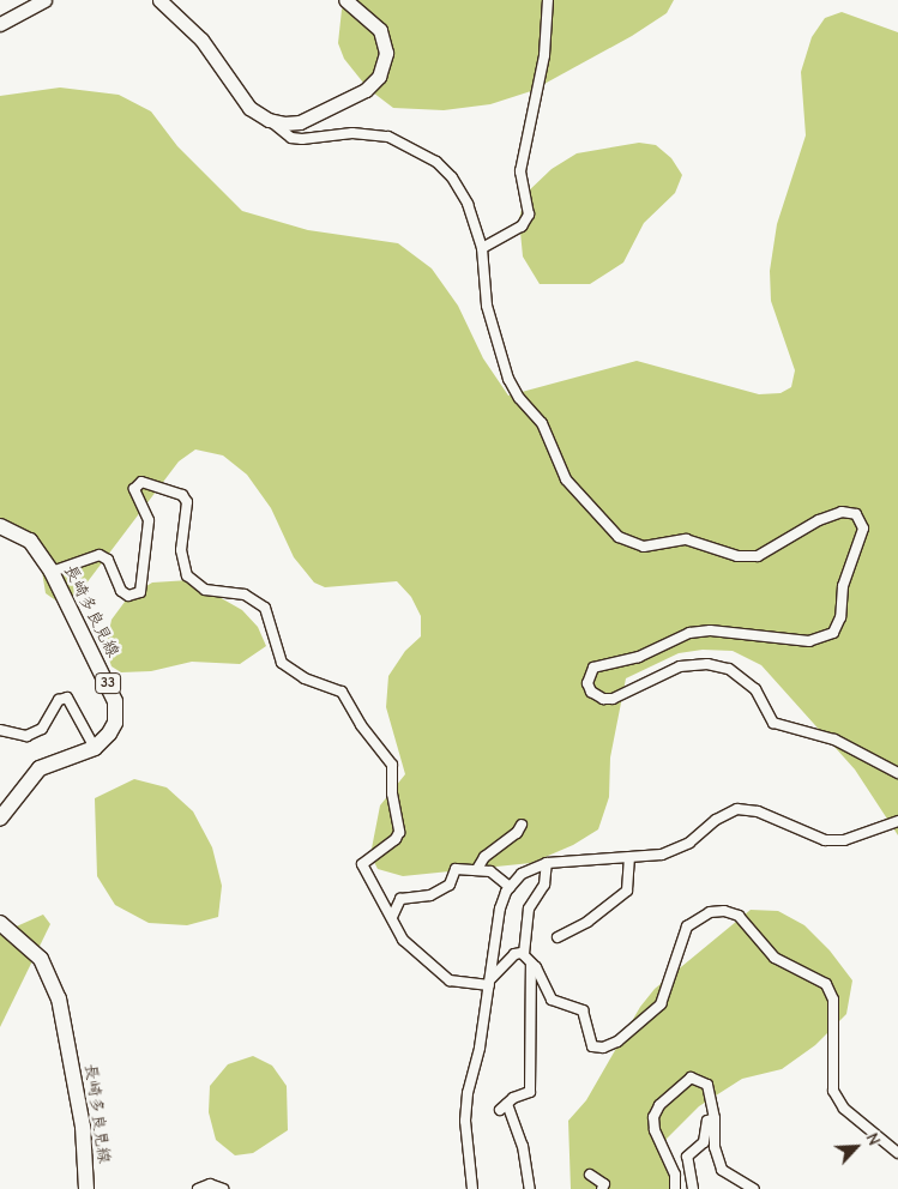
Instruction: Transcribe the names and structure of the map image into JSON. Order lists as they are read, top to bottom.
{
  "streets": {
    "main road": ["長崎多良見線", "33"]
  },
  "north": "top right"
}
